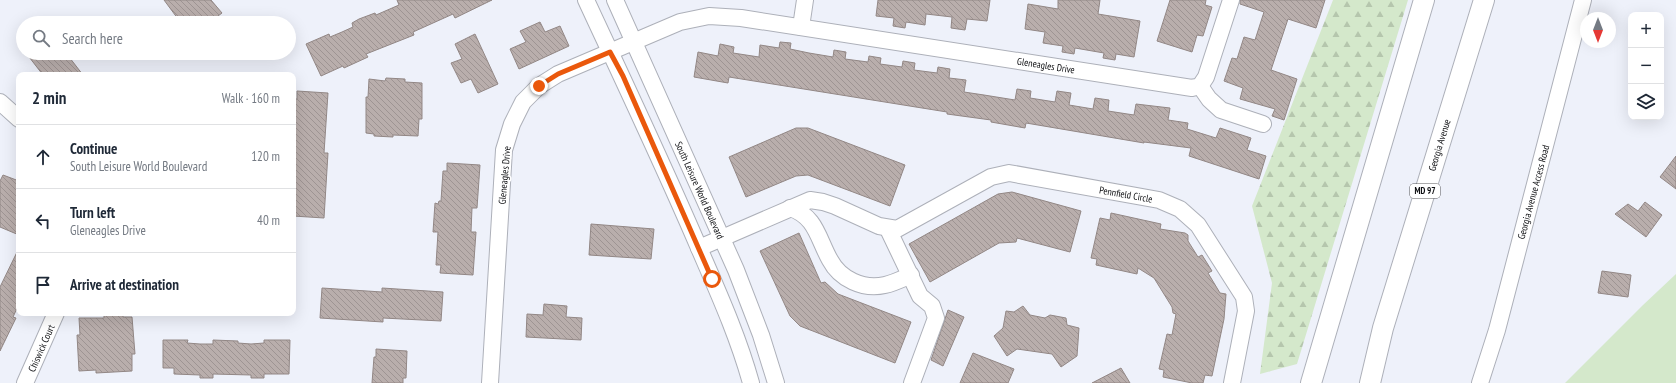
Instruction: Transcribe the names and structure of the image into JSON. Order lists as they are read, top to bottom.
{
  "streets": {
    "main road": ["Georgia Avenue", "MD 97"],
    "street": [
      "Gleneagles Drive",
      "South Leisure World Boulevard",
      "Georgia Avenue Access Road",
      "Pennfield Circle",
      "Chiswick Court"
    ]
  },
  "crossings": [
    ["Gleneagles Drive", "South Leisure World Boulevard"]
  ],
  "north": "bottom",
  "page": {
    "map_buttons": ["+", "−"],
    "search": "Search here",
    "heading": ["2 min", "Walk · 160 m"],
    "list": [
      ["Continue", "South Leisure World Boulevard", "120 m"],
      ["Turn left", "Gleneagles Drive", "40 m"],
      "Arrive at destination"
    ]
  }
}
